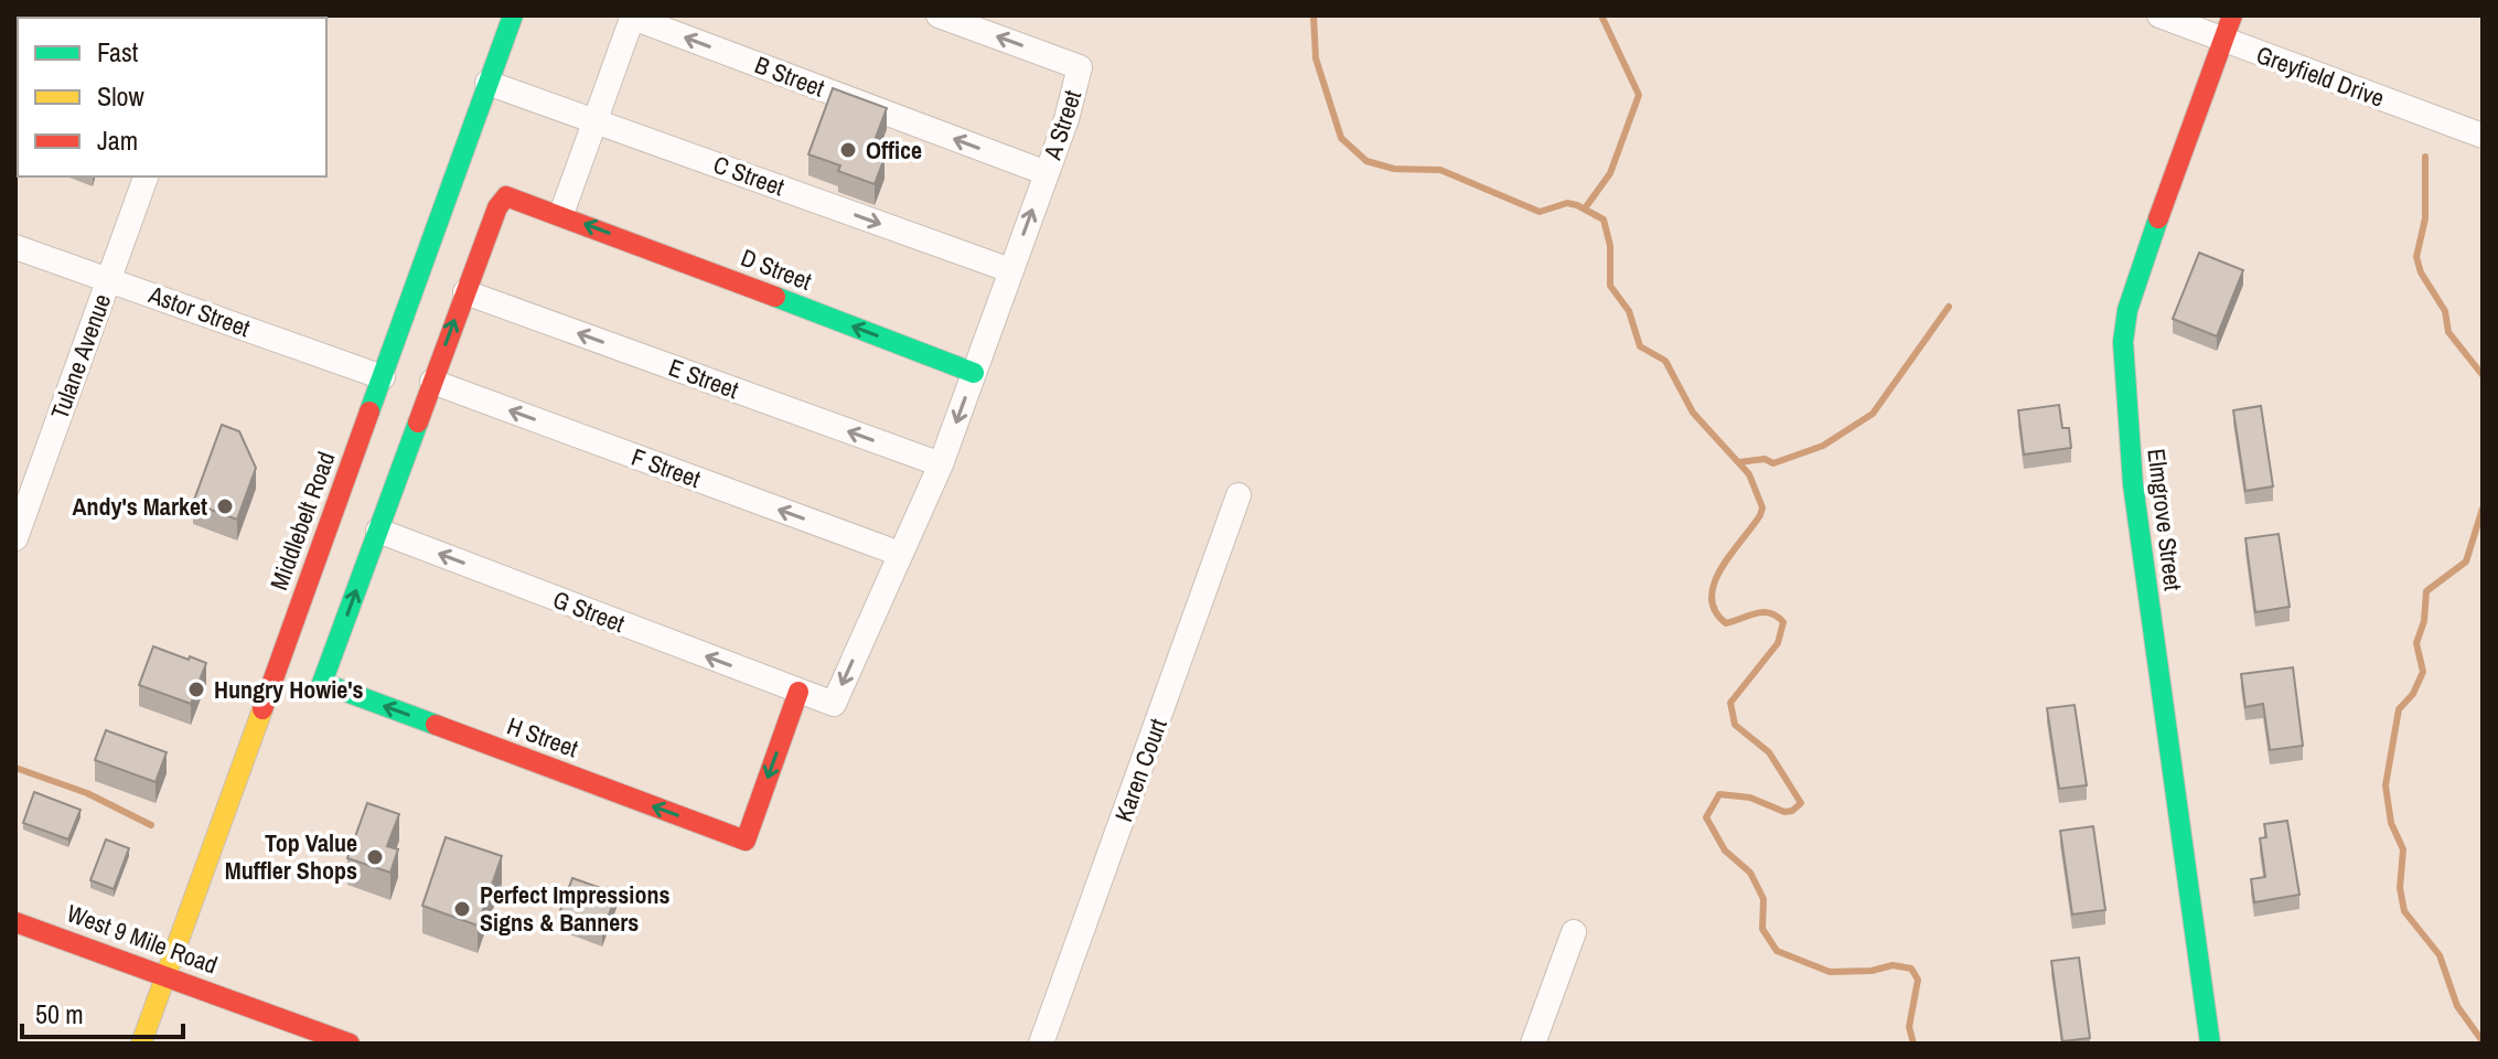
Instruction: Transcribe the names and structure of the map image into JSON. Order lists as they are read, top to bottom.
{
  "streets": {
    "street": [
      "B Street",
      "Greyfield Drive",
      "A Street",
      "C Street",
      "D Street",
      "Astor Street",
      "Tulane Avenue",
      "E Street",
      "F Street",
      "Elmgrove Street",
      "Middlebelt Road",
      "G Street",
      "H Street",
      "Karen Court",
      "West 9 Mile Road"
    ]
  },
  "crossings": [
    ["B Street", "A Street"],
    ["Greyfield Drive", "Elmgrove Street"],
    ["C Street", "Middlebelt Road"],
    ["D Street", "E Street"],
    ["Astor Street", "Tulane Avenue"],
    ["Astor Street", "Middlebelt Road"],
    ["F Street", "G Street"],
    ["Middlebelt Road", "West 9 Mile Road"],
    ["G Street", "H Street"]
  ],
  "one_way": [
    "B Street",
    "C Street",
    "D Street",
    "E Street",
    "F Street",
    "G Street"
  ],
  "places": [
    "Office",
    "Andy's Market",
    "Hungry Howie's",
    "Top Value Muffler Shops",
    "Perfect Impressions Signs & Banners"
  ],
  "legend": ["Fast", "Slow", "Jam"],
  "scale_bar": "50 m"
}
